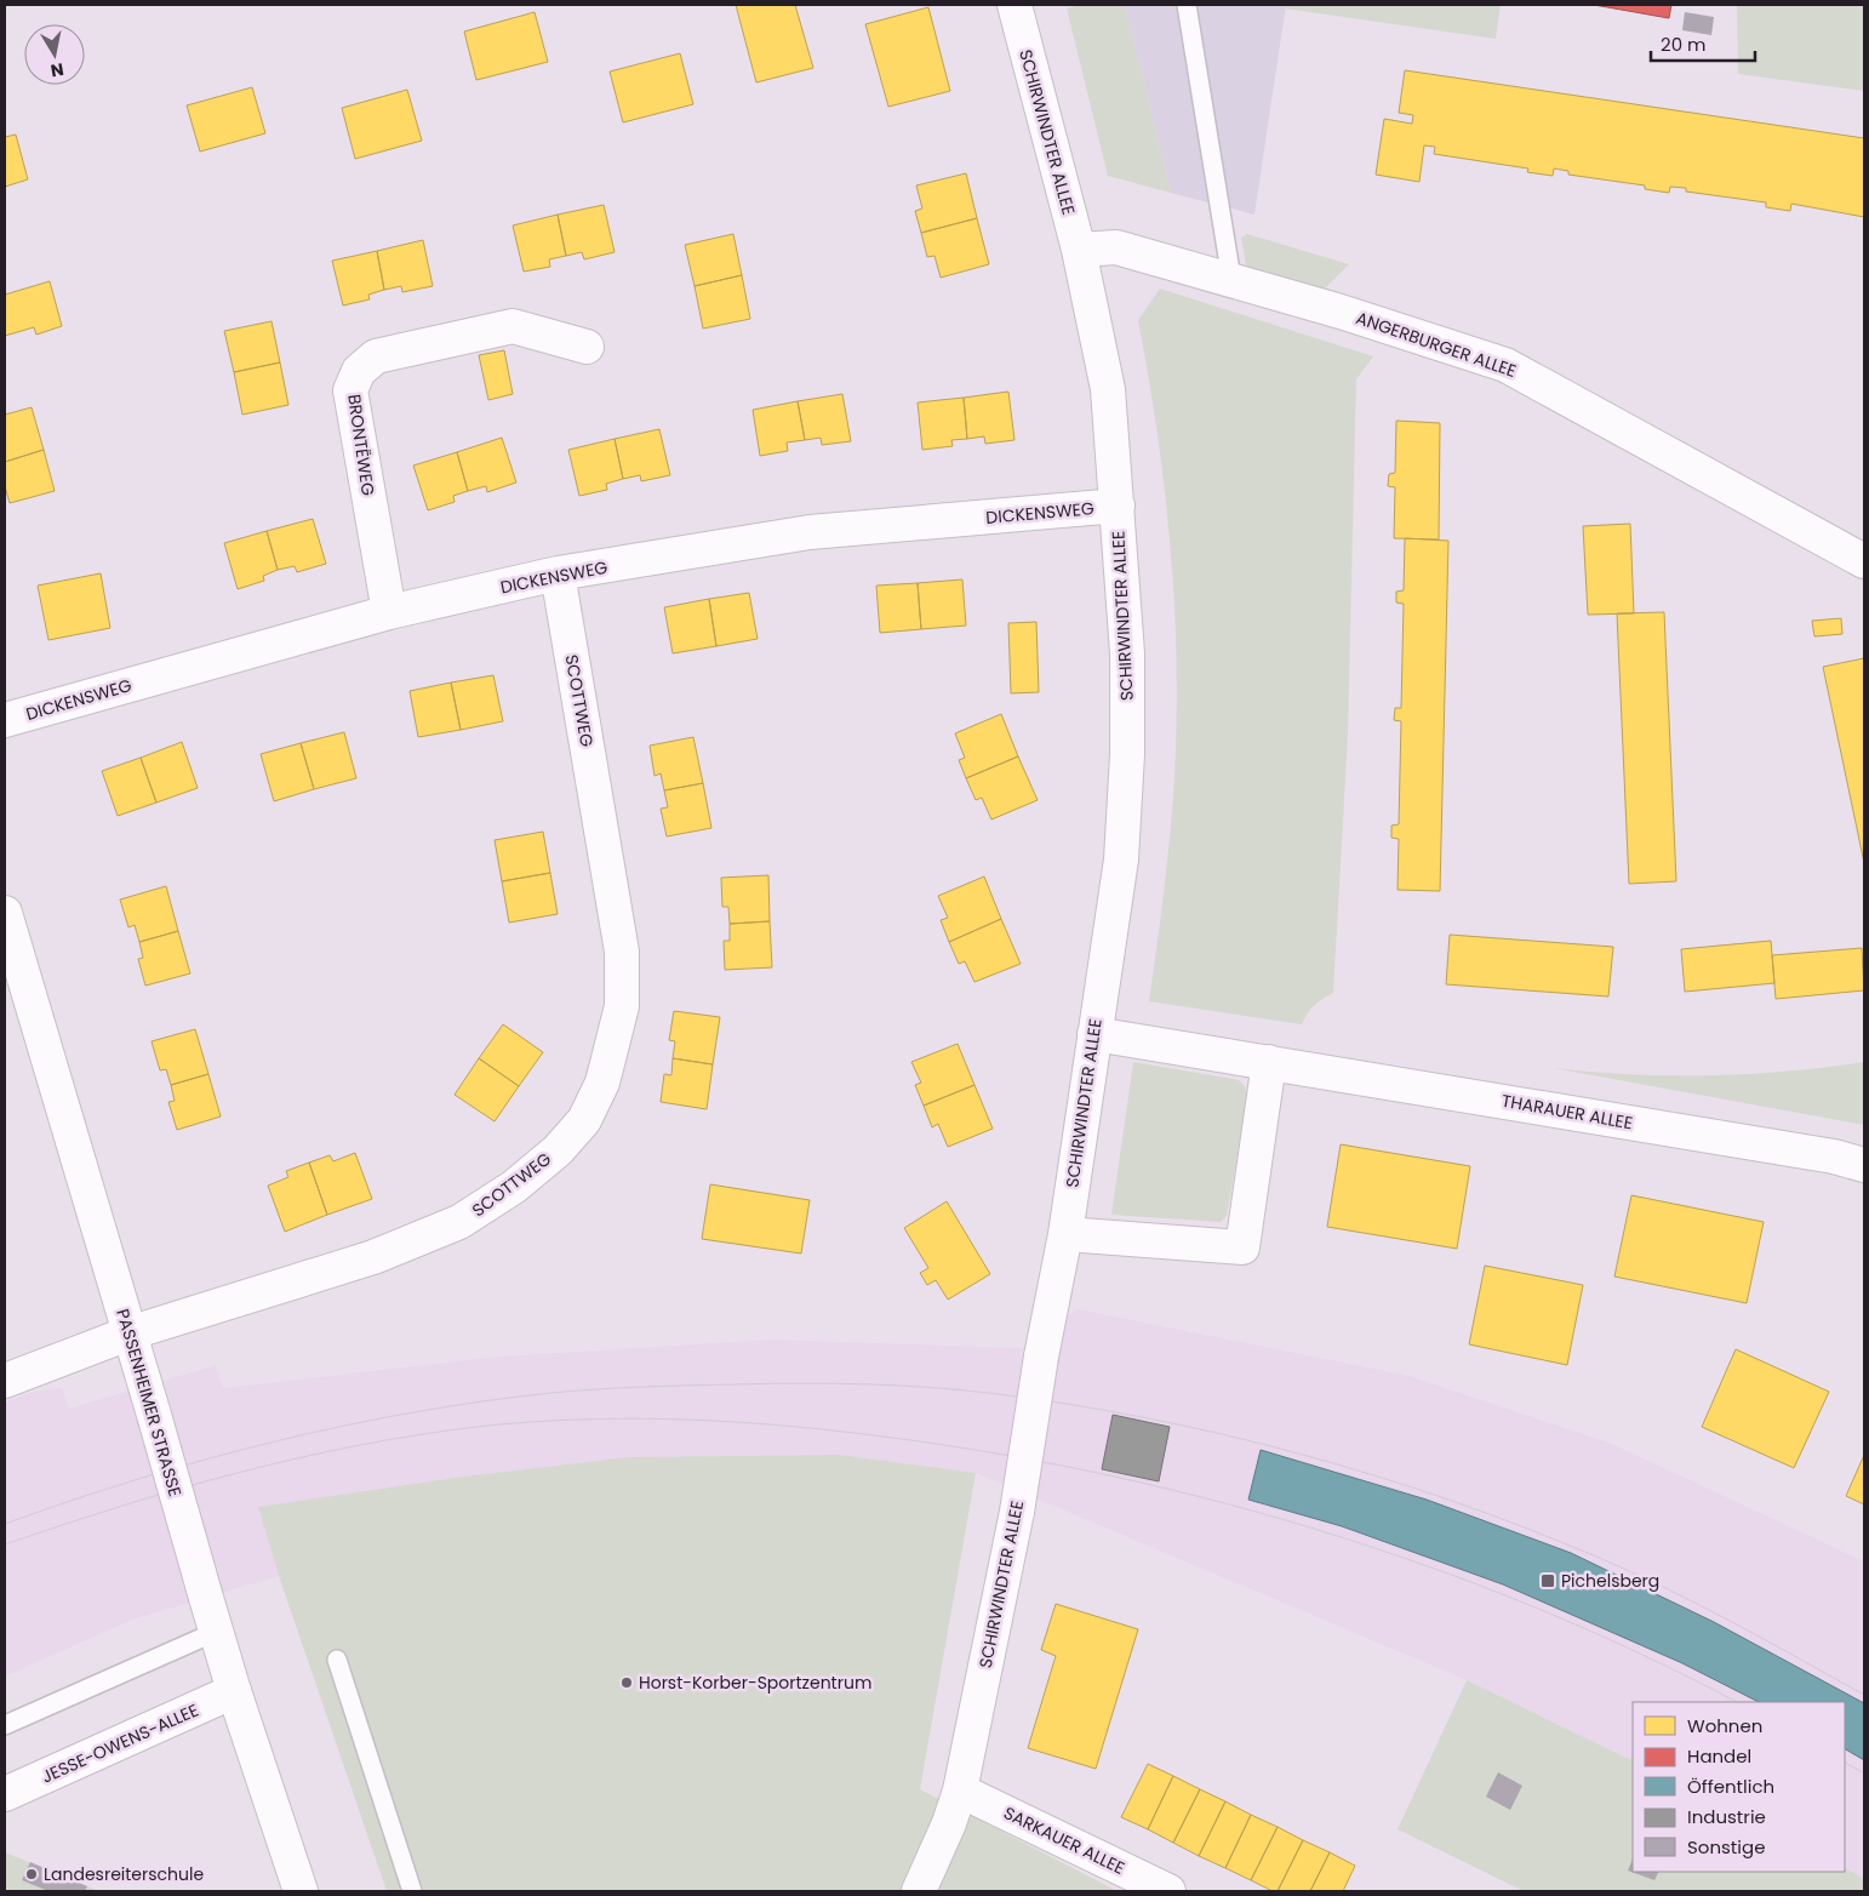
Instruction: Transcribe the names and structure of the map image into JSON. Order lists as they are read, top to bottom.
{
  "streets": {
    "street": [
      "SCHIRWINDTER ALLEE",
      "ANGERBURGER ALLEE",
      "BRONTËWEG",
      "DICKENSWEG",
      "SCOTTWEG",
      "THARAUER ALLEE",
      "PASSENHEIMER STRASSE",
      "JESSE-OWENS-ALLEE",
      "SARKAUER ALLEE"
    ]
  },
  "crossings": [
    ["SCHIRWINDTER ALLEE", "ANGERBURGER ALLEE"],
    ["SCHIRWINDTER ALLEE", "DICKENSWEG"],
    ["SCHIRWINDTER ALLEE", "THARAUER ALLEE"],
    ["SCHIRWINDTER ALLEE", "SARKAUER ALLEE"],
    ["BRONTËWEG", "DICKENSWEG"],
    ["DICKENSWEG", "SCOTTWEG"],
    ["SCOTTWEG", "PASSENHEIMER STRASSE"],
    ["PASSENHEIMER STRASSE", "JESSE-OWENS-ALLEE"]
  ],
  "places": {
    "transit": ["Pichelsberg"],
    "other": ["Horst-Korber-Sportzentrum", "Landesreiterschule"]
  },
  "legend": [
    "Wohnen",
    "Handel",
    "Öffentlich",
    "Industrie",
    "Sonstige"
  ],
  "scale_bar": "20 m",
  "north": "bottom"
}
